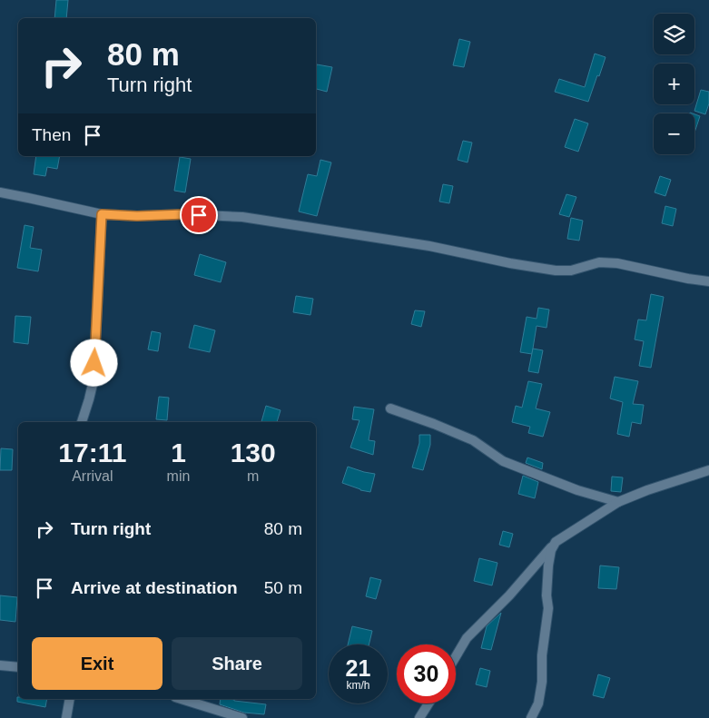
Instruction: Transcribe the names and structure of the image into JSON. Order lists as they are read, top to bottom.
{
  "page": {
    "map_buttons": ["+", "−"],
    "turn": ["80 m", "Turn right"],
    "then": "Then",
    "eta": [
      "17:11",
      "Arrival",
      "1",
      "min",
      "130",
      "m"
    ],
    "list": [
      {
        "name": "Turn right",
        "value": "80 m"
      },
      {
        "name": "Arrive at destination",
        "value": "50 m"
      }
    ],
    "buttons": ["Exit", "Share"],
    "speed": "21 km/h",
    "limit": "30"
  }
}
